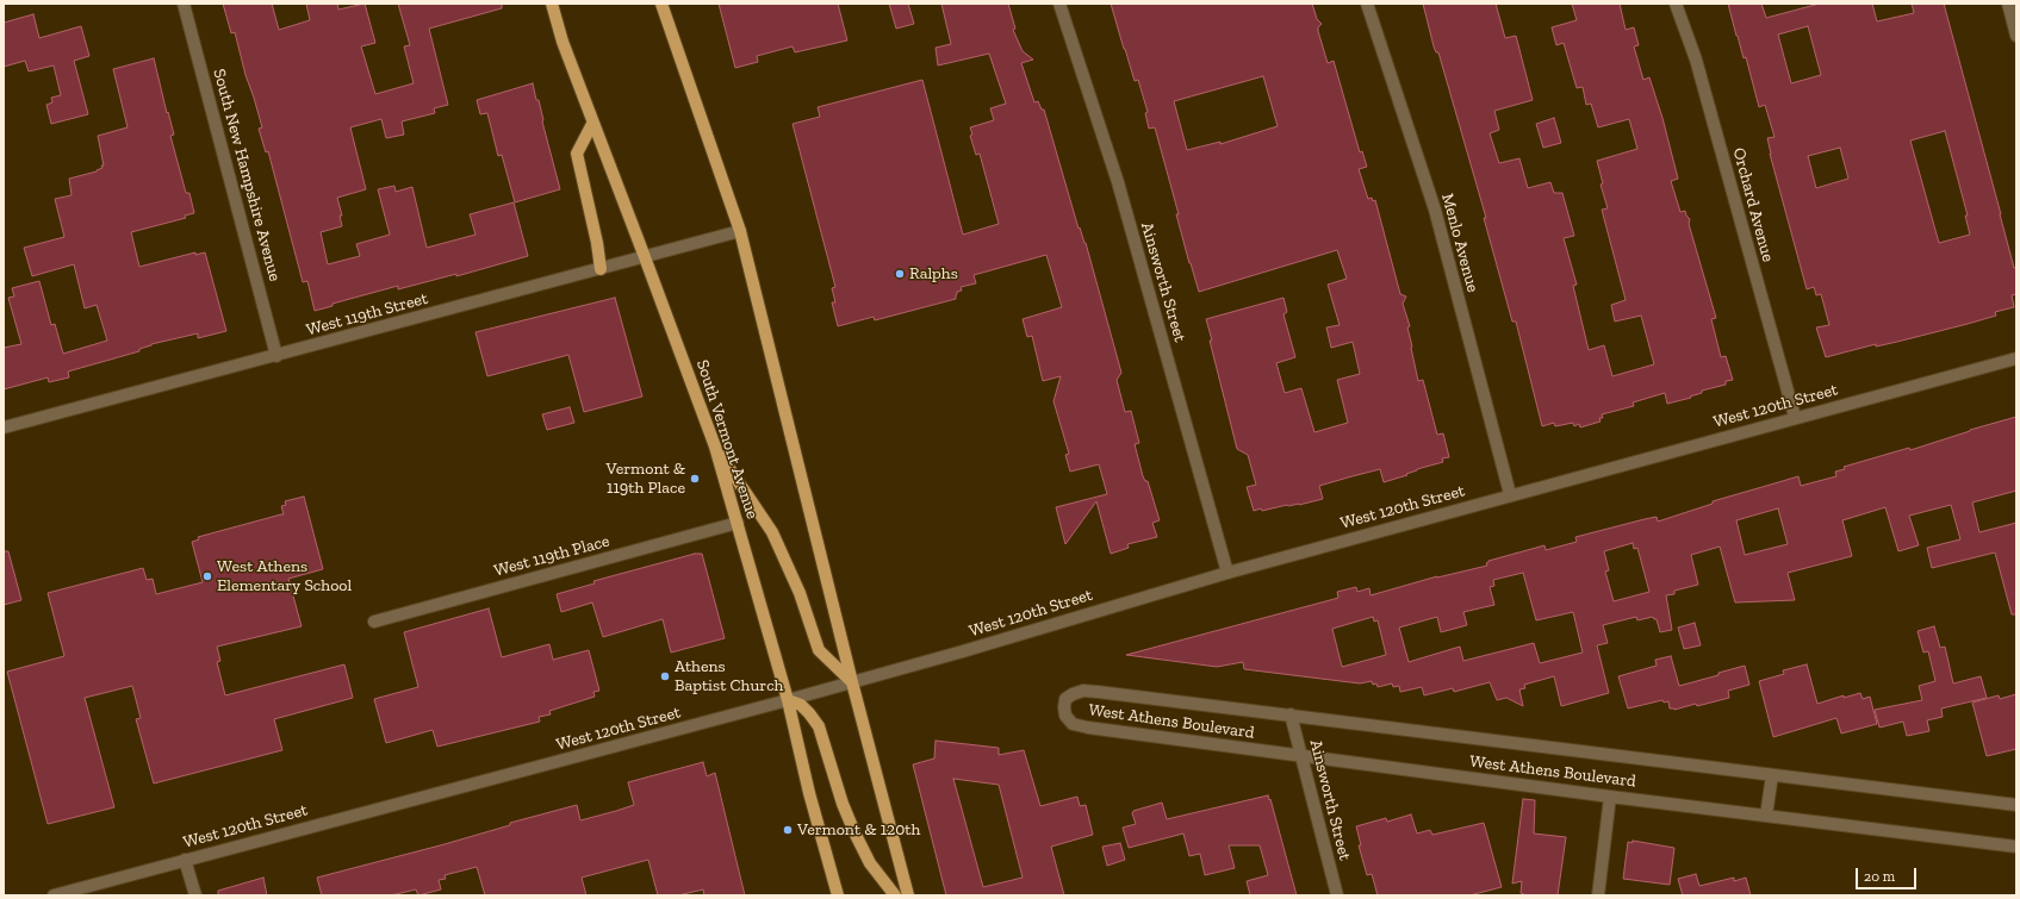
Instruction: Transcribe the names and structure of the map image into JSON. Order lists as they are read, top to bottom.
{
  "streets": {
    "main road": ["South Vermont Avenue"],
    "street": [
      "South New Hampshire Avenue",
      "Orchard Avenue",
      "Menlo Avenue",
      "Ainsworth Street",
      "West 119th Street",
      "West 120th Street",
      "West 119th Place",
      "West Athens Boulevard"
    ]
  },
  "crossings": [
    ["South New Hampshire Avenue", "West 119th Street"],
    ["Orchard Avenue", "West 120th Street"],
    ["Menlo Avenue", "West 120th Street"],
    ["Ainsworth Street", "West 120th Street"],
    ["Ainsworth Street", "West Athens Boulevard"],
    ["West 119th Street", "South Vermont Avenue"],
    ["West 120th Street", "South Vermont Avenue"],
    ["South Vermont Avenue", "West 119th Place"]
  ],
  "places": [
    "Ralphs",
    "Vermont & 119th Place",
    "West Athens Elementary School",
    "Athens Baptist Church",
    "Vermont & 120th"
  ],
  "scale_bar": "20 m"
}
